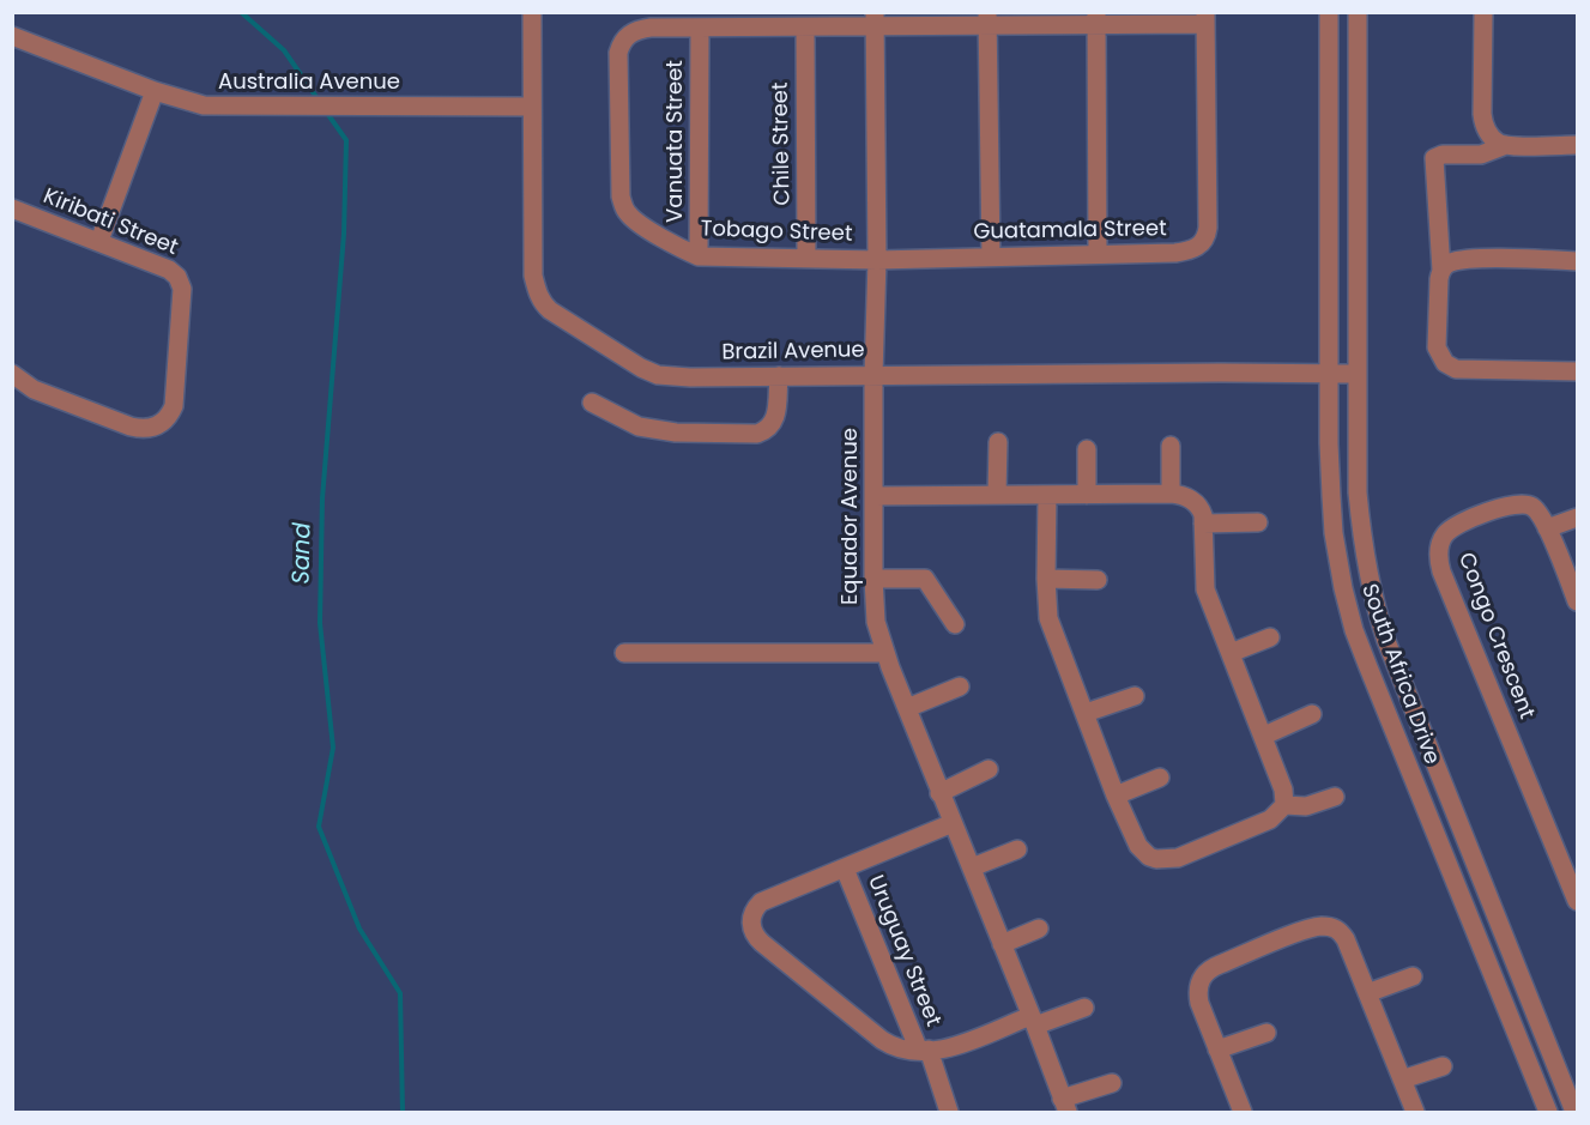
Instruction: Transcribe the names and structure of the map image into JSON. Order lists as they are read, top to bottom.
{
  "streets": {
    "street": [
      "Australia Avenue",
      "Vanuata Street",
      "Chile Street",
      "Kiribati Street",
      "Guatamala Street",
      "Tobago Street",
      "Brazil Avenue",
      "Equador Avenue",
      "Congo Crescent",
      "South Africa Drive",
      "Uruguay Street"
    ]
  },
  "crossings": [
    ["Australia Avenue", "Brazil Avenue"],
    ["Vanuata Street", "Tobago Street"],
    ["Chile Street", "Tobago Street"],
    ["Guatamala Street", "Tobago Street"],
    ["Guatamala Street", "Equador Avenue"],
    ["Tobago Street", "Equador Avenue"],
    ["Brazil Avenue", "Equador Avenue"],
    ["Brazil Avenue", "South Africa Drive"]
  ],
  "water": ["Sand"]
}
